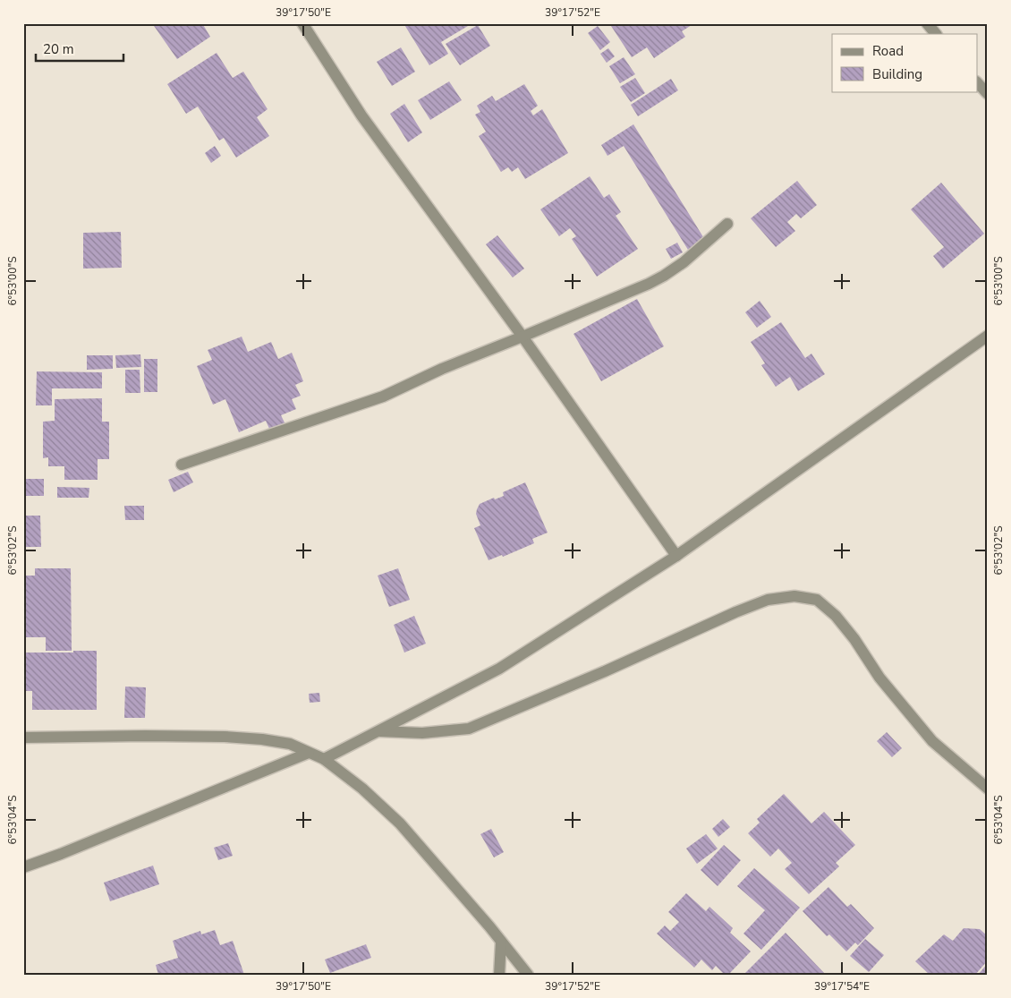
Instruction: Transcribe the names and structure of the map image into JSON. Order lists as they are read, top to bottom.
{
  "legend": ["Road", "Building"],
  "scale_bar": "20 m",
  "coordinates": [
    "39°17'50\"E",
    "39°17'52\"E",
    "6°53'00\"S",
    "6°53'02\"S",
    "6°53'04\"S",
    "39°17'54\"E"
  ]
}
